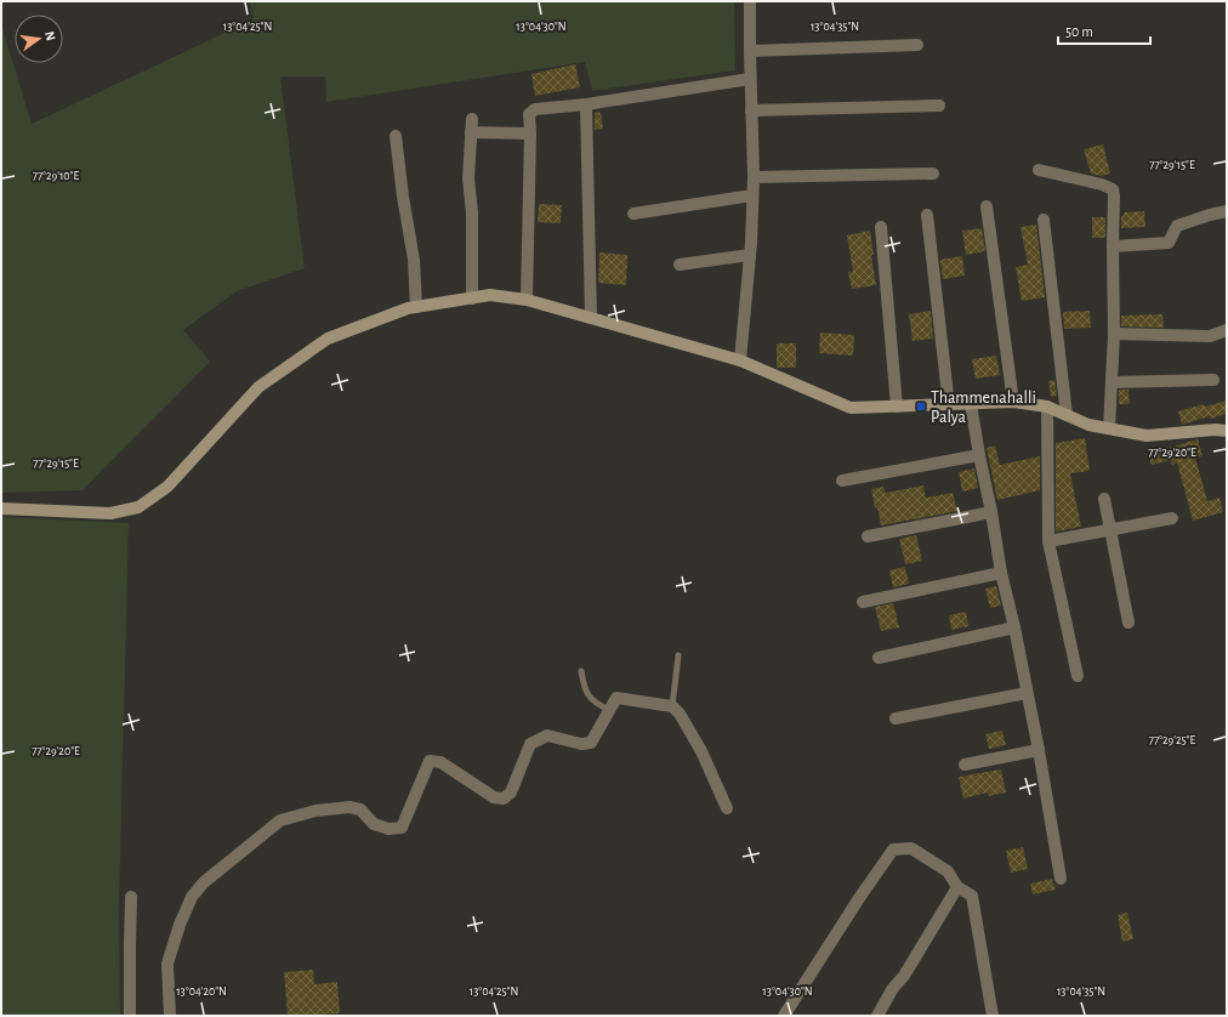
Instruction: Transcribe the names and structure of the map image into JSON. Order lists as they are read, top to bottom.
{
  "places": {
    "transit": ["Thammenahalli Palya"]
  },
  "scale_bar": "50 m",
  "north": "right",
  "coordinates": [
    "13°04'25\"N",
    "13°04'30\"N",
    "13°04'35\"N",
    "77°29'15\"E",
    "77°29'10\"E",
    "77°29'20\"E",
    "77°29'25\"E",
    "13°04'20\"N"
  ]
}
